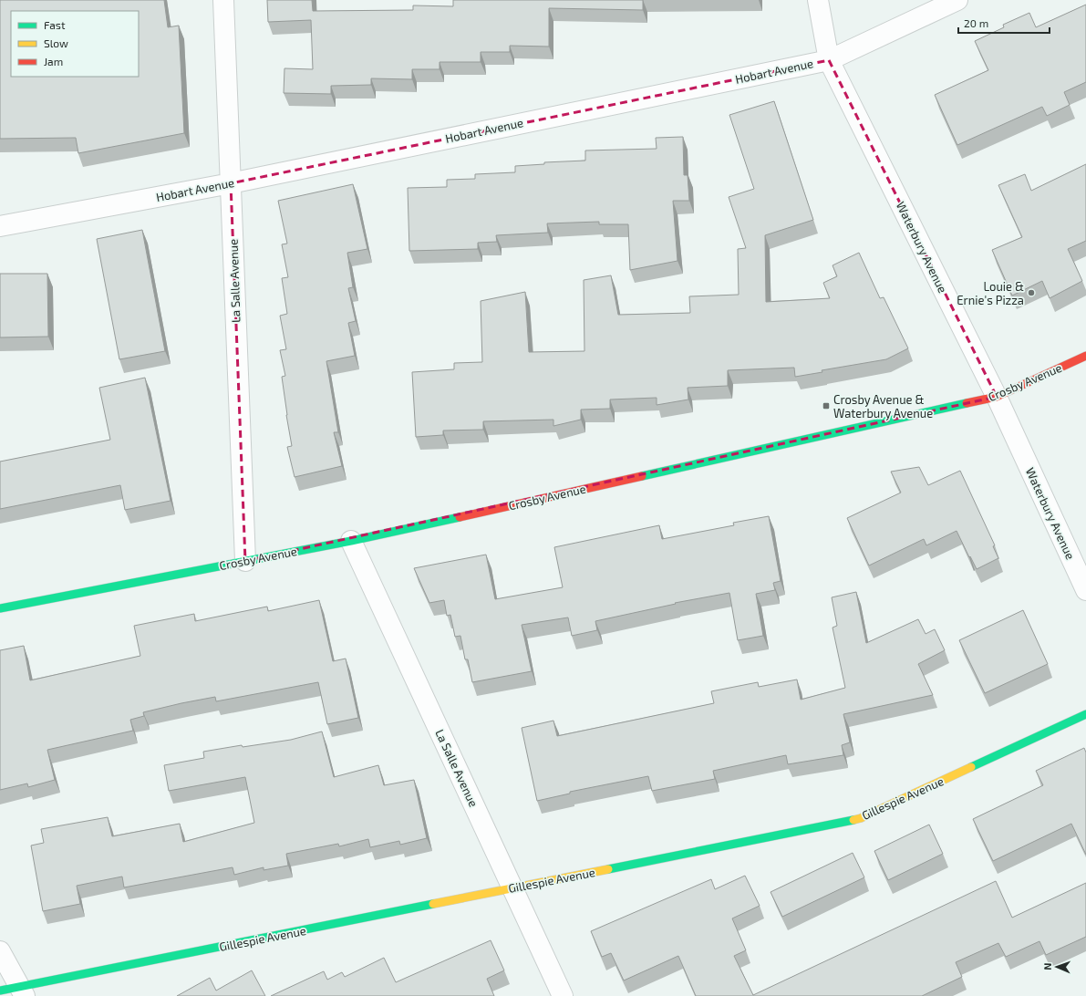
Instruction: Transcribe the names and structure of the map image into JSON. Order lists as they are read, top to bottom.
{
  "streets": {
    "street": [
      "Hobart Avenue",
      "Waterbury Avenue",
      "La Salle Avenue",
      "Crosby Avenue",
      "Gillespie Avenue"
    ]
  },
  "crossings": [
    ["Hobart Avenue", "Waterbury Avenue"],
    ["Hobart Avenue", "La Salle Avenue"],
    ["Waterbury Avenue", "Crosby Avenue"],
    ["La Salle Avenue", "Crosby Avenue"],
    ["La Salle Avenue", "Gillespie Avenue"]
  ],
  "places": {
    "other": ["Louie & Ernie's Pizza"],
    "transit": ["Crosby Avenue & Waterbury Avenue"]
  },
  "legend": ["Fast", "Slow", "Jam"],
  "scale_bar": "20 m",
  "north": "left"
}
